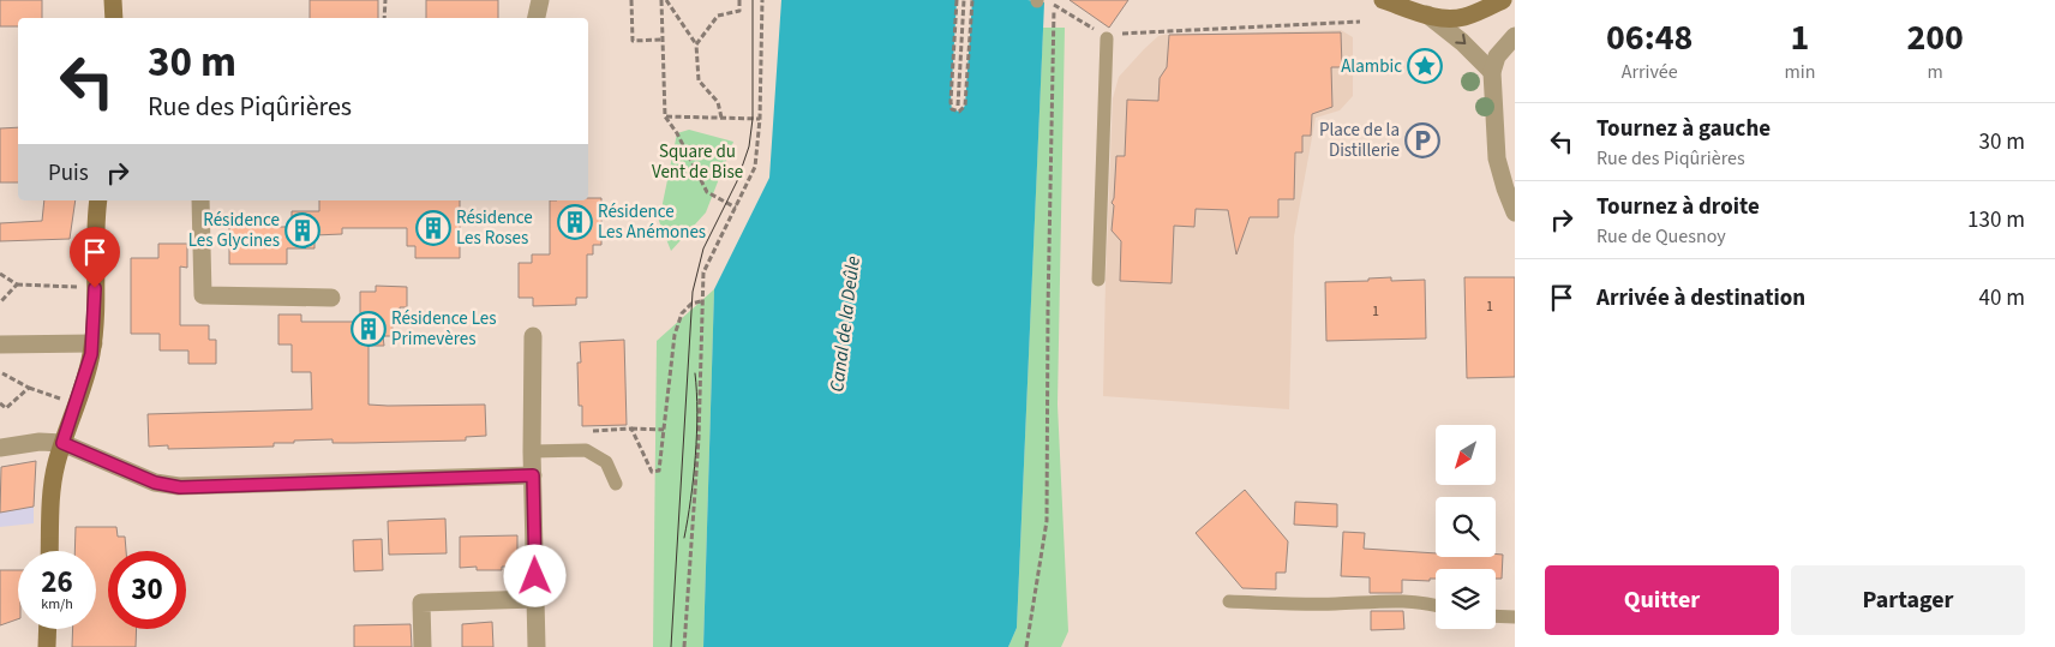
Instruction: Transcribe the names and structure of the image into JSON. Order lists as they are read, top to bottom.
{
  "water": ["Canal de la Deûle"],
  "parks": ["Square du Vent de Bise"],
  "places": {
    "place": ["Alambic"],
    "parking": ["Place de la Distillerie"],
    "building": [
      "Résidence Les Anémones",
      "Résidence Les Roses",
      "Résidence Les Glycines",
      "Résidence Les Primevères"
    ]
  },
  "house_numbers": ["1", "1"],
  "north": "bottom left",
  "page": {
    "eta": [
      "06:48",
      "Arrivée",
      "1",
      "min",
      "200",
      "m"
    ],
    "turn": ["30 m", "Rue des Piqûrières"],
    "list": [
      {
        "name": "Tournez à gauche",
        "note": "Rue des Piqûrières",
        "value": "30 m"
      },
      {
        "name": "Tournez à droite",
        "note": "Rue de Quesnoy",
        "value": "130 m"
      },
      {
        "name": "Arrivée à destination",
        "value": "40 m"
      }
    ],
    "then": "Puis",
    "speed": "26 km/h",
    "limit": "30",
    "buttons": ["Quitter", "Partager"]
  }
}
